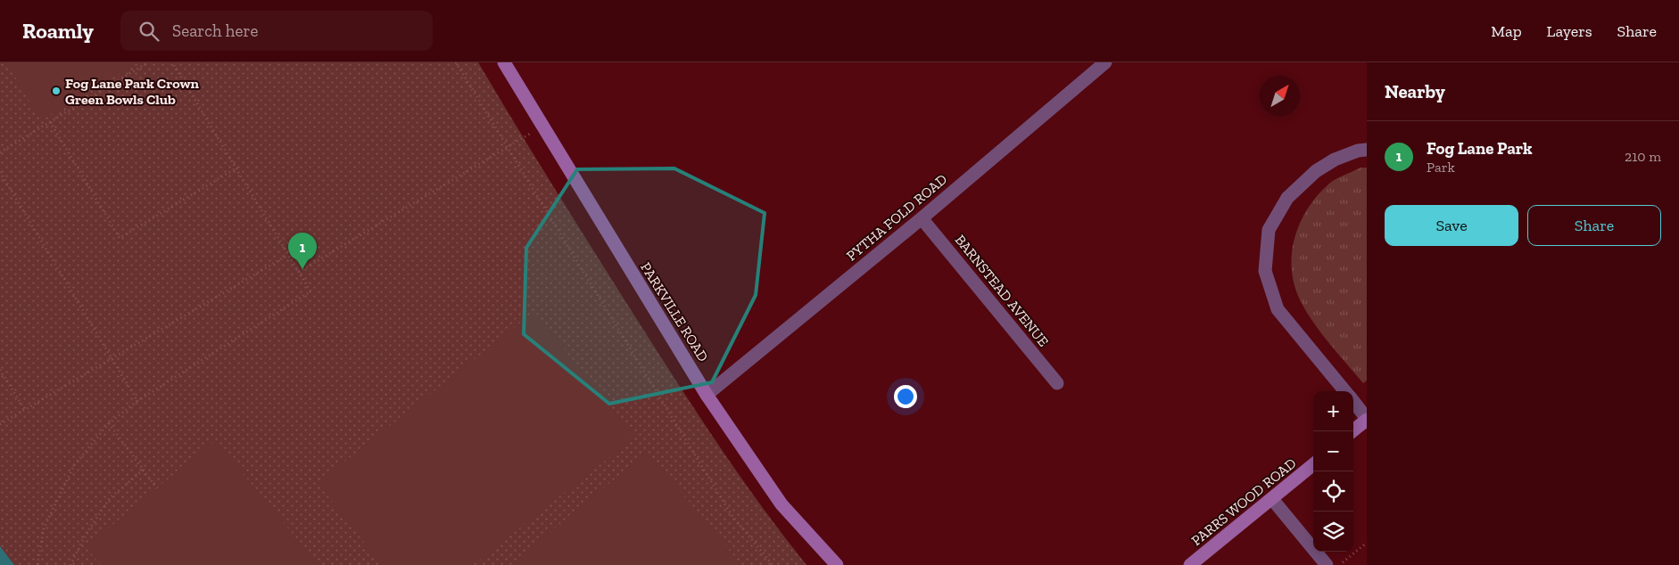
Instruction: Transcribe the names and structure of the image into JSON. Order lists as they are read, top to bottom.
{
  "streets": {
    "street": [
      "PYTHA FOLD ROAD",
      "BARNSTEAD AVENUE",
      "PARKVILLE ROAD",
      "PARRS WOOD ROAD"
    ]
  },
  "crossings": [
    ["PYTHA FOLD ROAD", "BARNSTEAD AVENUE"],
    ["PYTHA FOLD ROAD", "PARKVILLE ROAD"]
  ],
  "places": ["Fog Lane Park Crown Green Bowls Club"],
  "north": "top right",
  "page": {
    "header": "Roamly",
    "search": "Search here",
    "nav": ["Map", "Layers", "Share"],
    "heading": "Nearby",
    "list": [
      {
        "mark": "1",
        "name": "Fog Lane Park",
        "note": "Park",
        "value": "210 m"
      }
    ],
    "buttons": ["Save", "Share"],
    "pins": "1",
    "map_buttons": ["+", "−"]
  }
}
